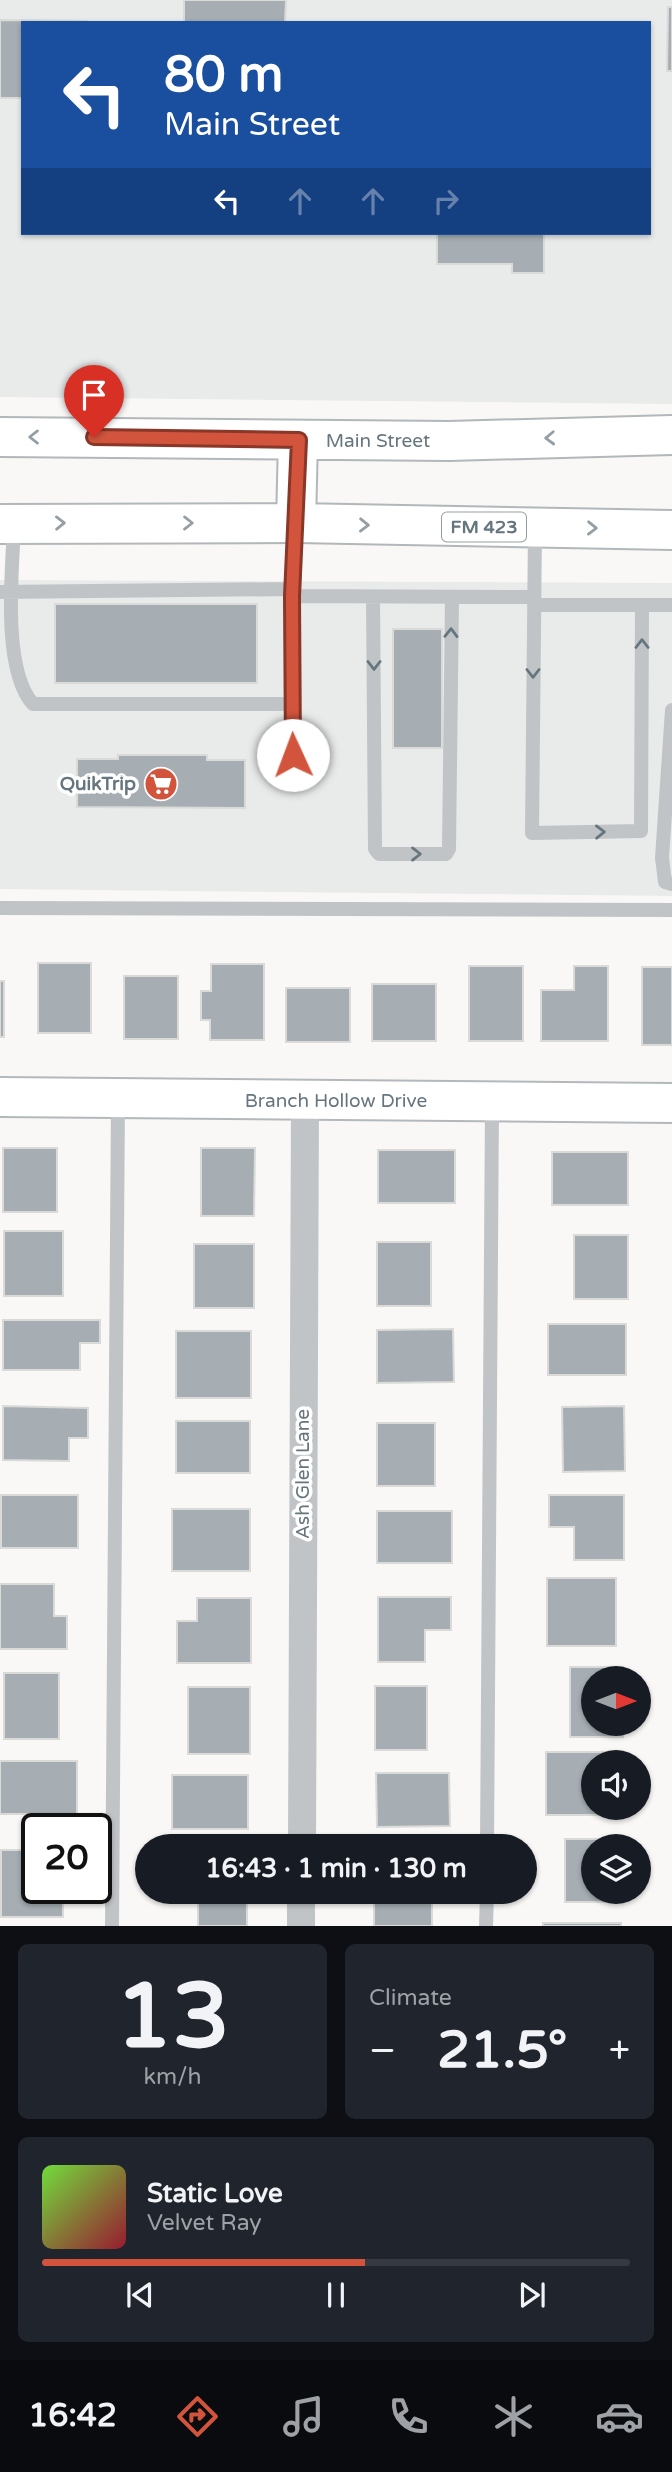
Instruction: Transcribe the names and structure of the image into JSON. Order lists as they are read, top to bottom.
{
  "streets": {
    "main road": ["Main Street", "FM 423", "Branch Hollow Drive"],
    "street": ["Ash Glen Lane"]
  },
  "crossings": [
    ["Branch Hollow Drive", "Ash Glen Lane"]
  ],
  "places": {
    "supermarket": ["QuikTrip"]
  },
  "north": "right",
  "page": {
    "turn": ["80 m", "Main Street"],
    "limit": "20",
    "trip": "16:43 · 1 min · 130 m",
    "tile": [
      ["13", "km/h"],
      "Climate"
    ],
    "heat": ["−", "21.5°", "+"],
    "song": ["Static Love", "Velvet Ray"],
    "tabs": "16:42"
  }
}
